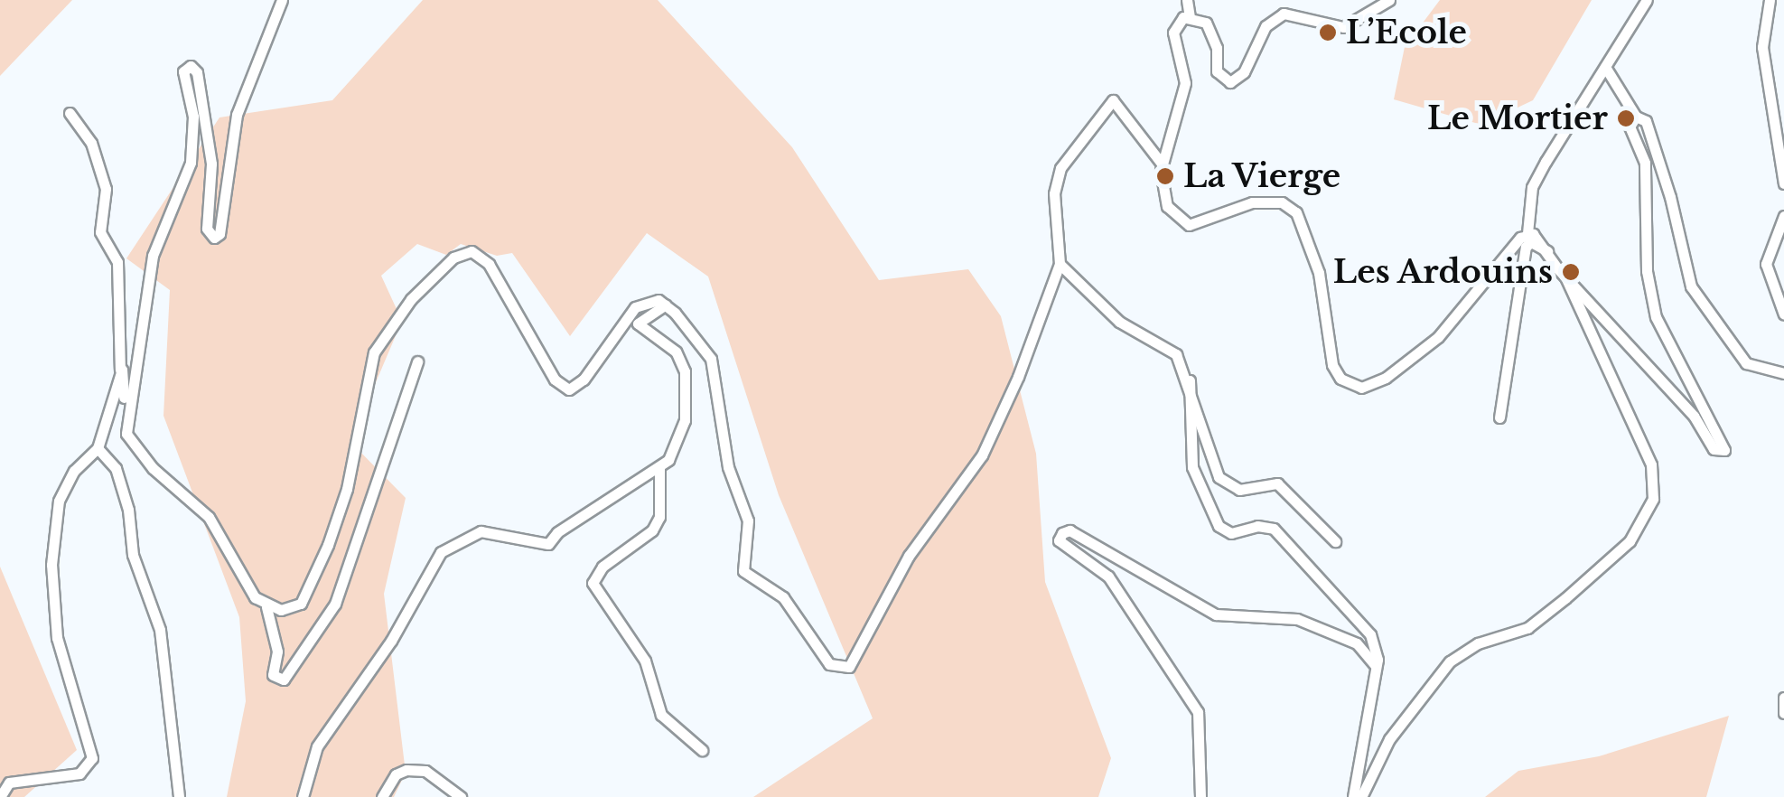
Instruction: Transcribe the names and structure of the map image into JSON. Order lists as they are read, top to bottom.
{
  "places": [
    "L’Ecole",
    "Le Mortier",
    "La Vierge",
    "Les Ardouins"
  ]
}
